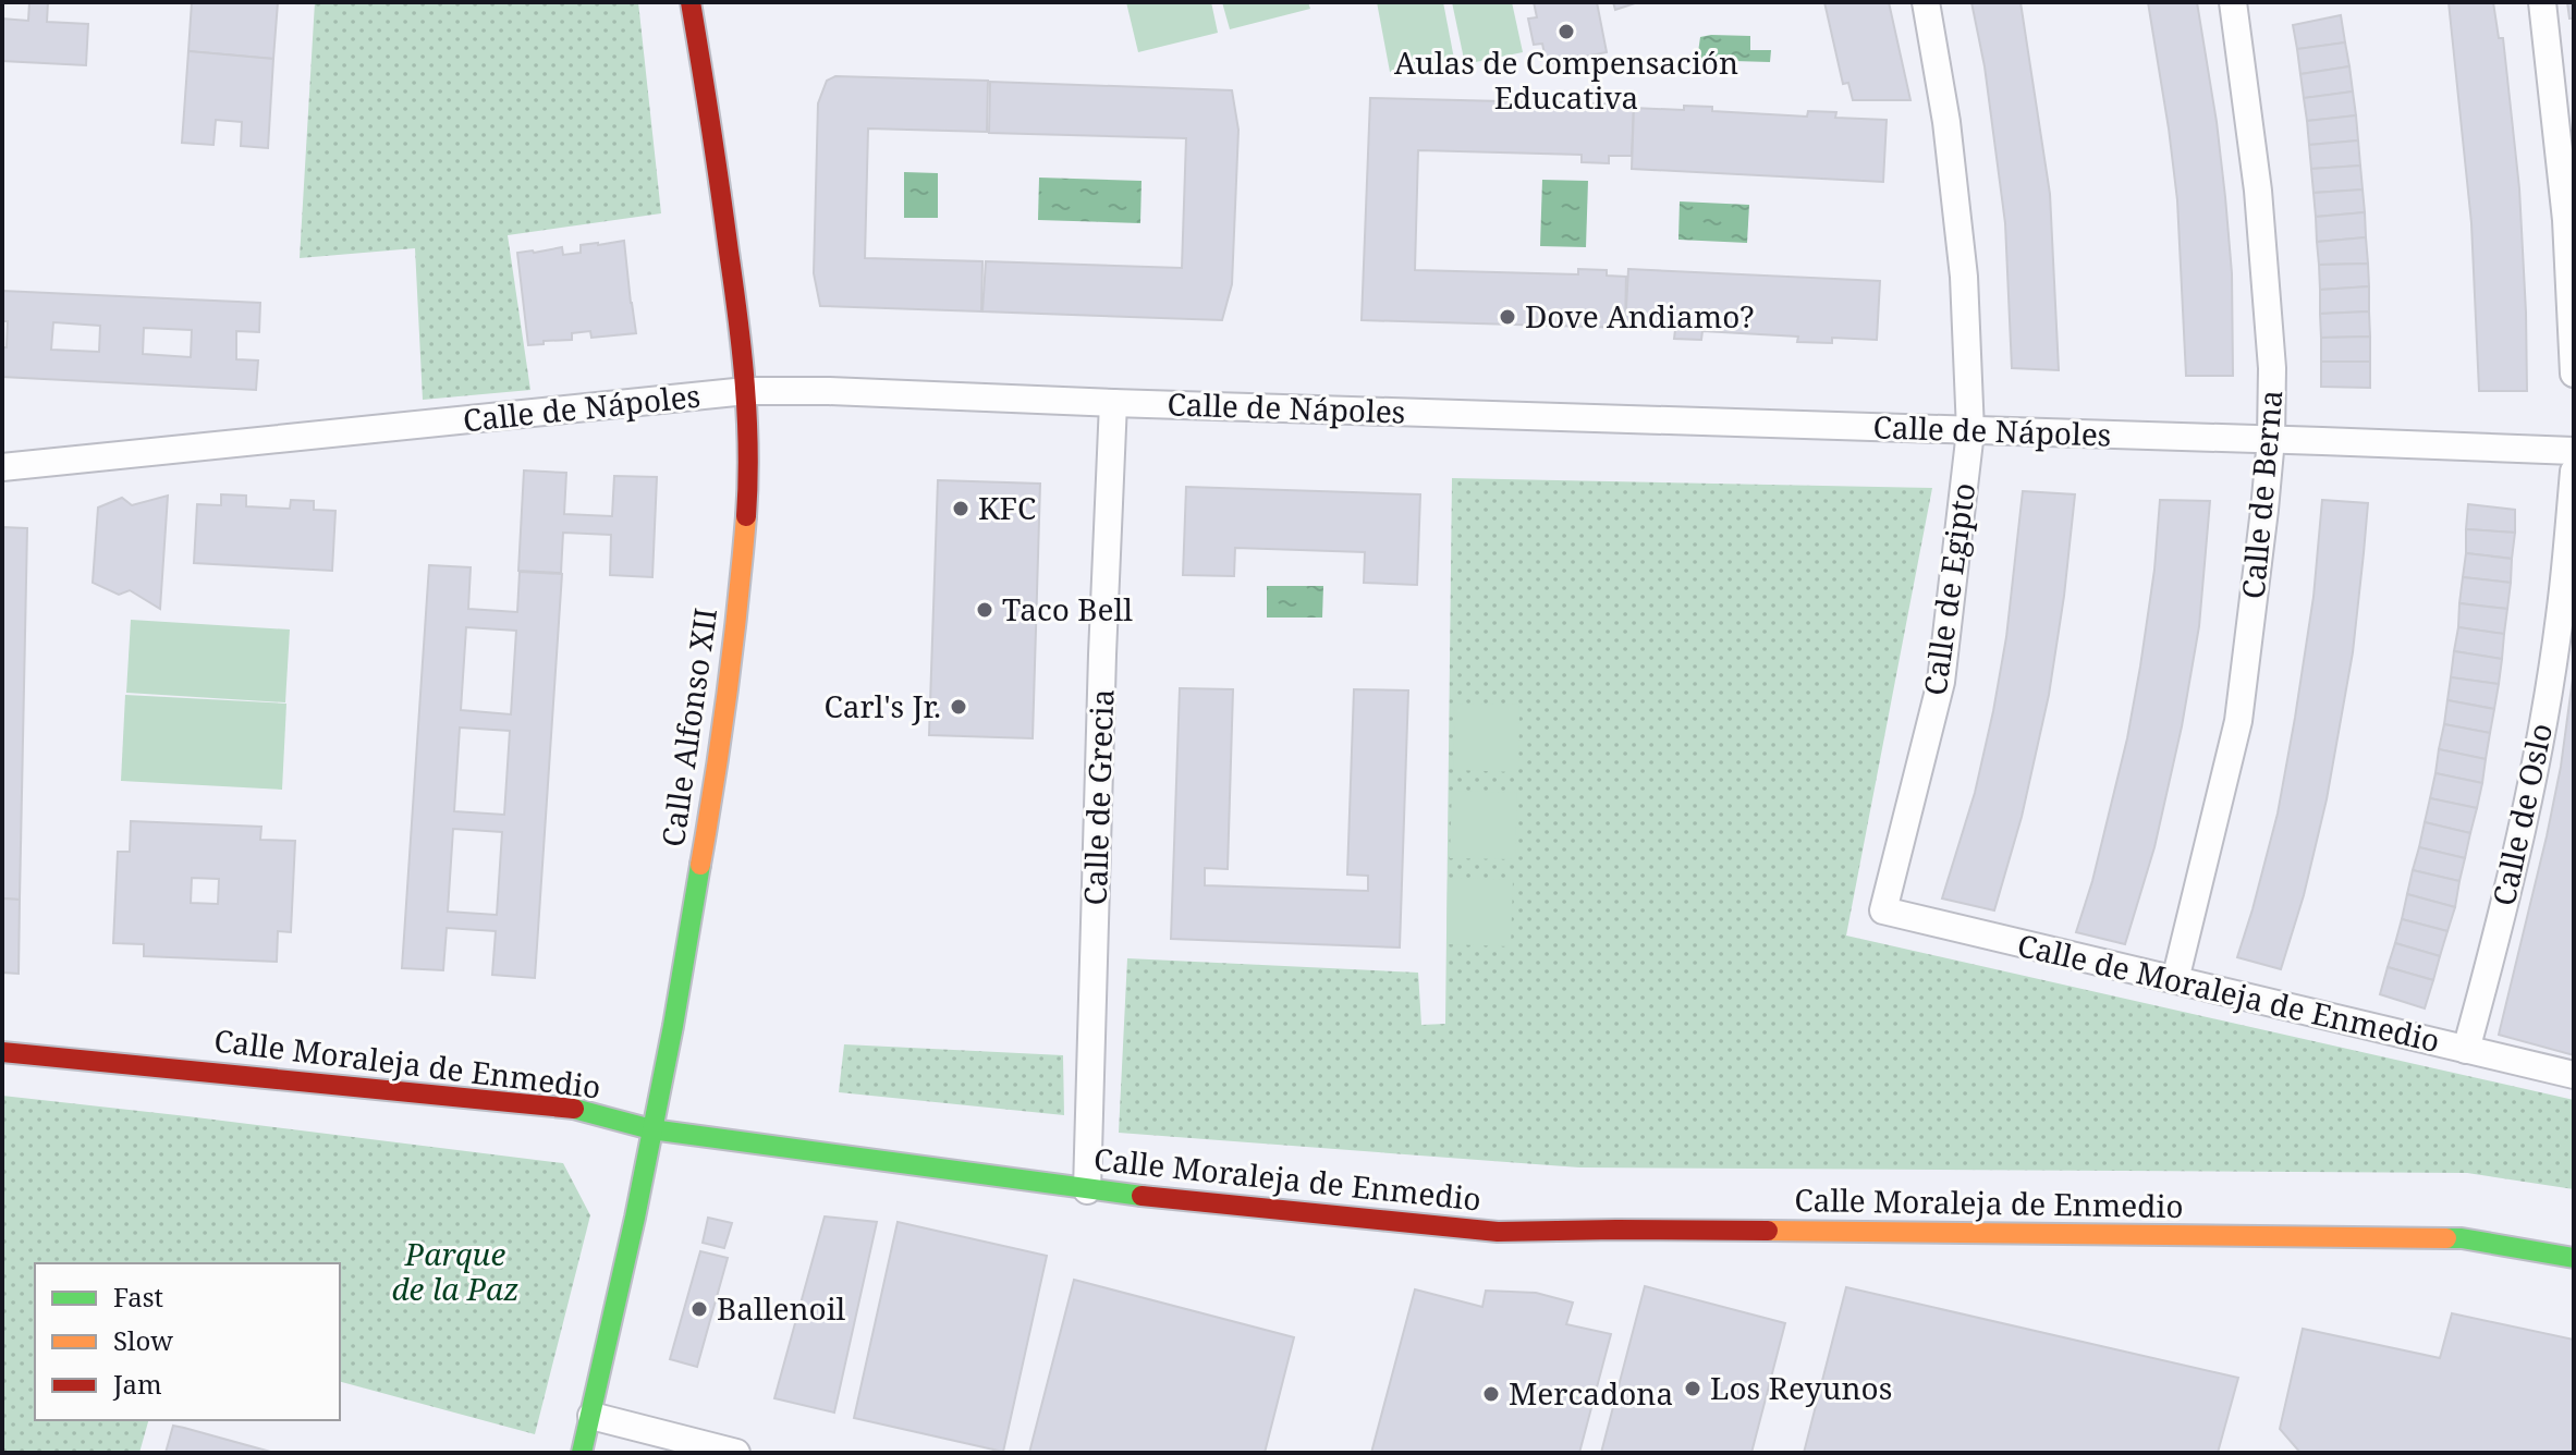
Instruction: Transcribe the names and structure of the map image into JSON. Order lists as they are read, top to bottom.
{
  "streets": {
    "street": [
      "Calle de Nápoles",
      "Calle de Berna",
      "Calle de Egipto",
      "Calle Alfonso XII",
      "Calle de Grecia",
      "Calle de Oslo",
      "Calle de Moraleja de Enmedio",
      "Calle Moraleja de Enmedio"
    ]
  },
  "crossings": [
    ["Calle de Nápoles", "Calle de Berna"],
    ["Calle de Nápoles", "Calle de Egipto"],
    ["Calle de Nápoles", "Calle Alfonso XII"],
    ["Calle de Nápoles", "Calle de Grecia"],
    ["Calle de Berna", "Calle de Moraleja de Enmedio"],
    ["Calle de Egipto", "Calle de Moraleja de Enmedio"],
    ["Calle Alfonso XII", "Calle Moraleja de Enmedio"],
    ["Calle de Grecia", "Calle Moraleja de Enmedio"],
    ["Calle de Oslo", "Calle de Moraleja de Enmedio"]
  ],
  "parks": ["Parque de la Paz"],
  "places": [
    "Aulas de Compensación Educativa",
    "Dove Andiamo?",
    "KFC",
    "Taco Bell",
    "Carl's Jr.",
    "Ballenoil",
    "Los Reyunos",
    "Mercadona"
  ],
  "legend": ["Fast", "Slow", "Jam"]
}
